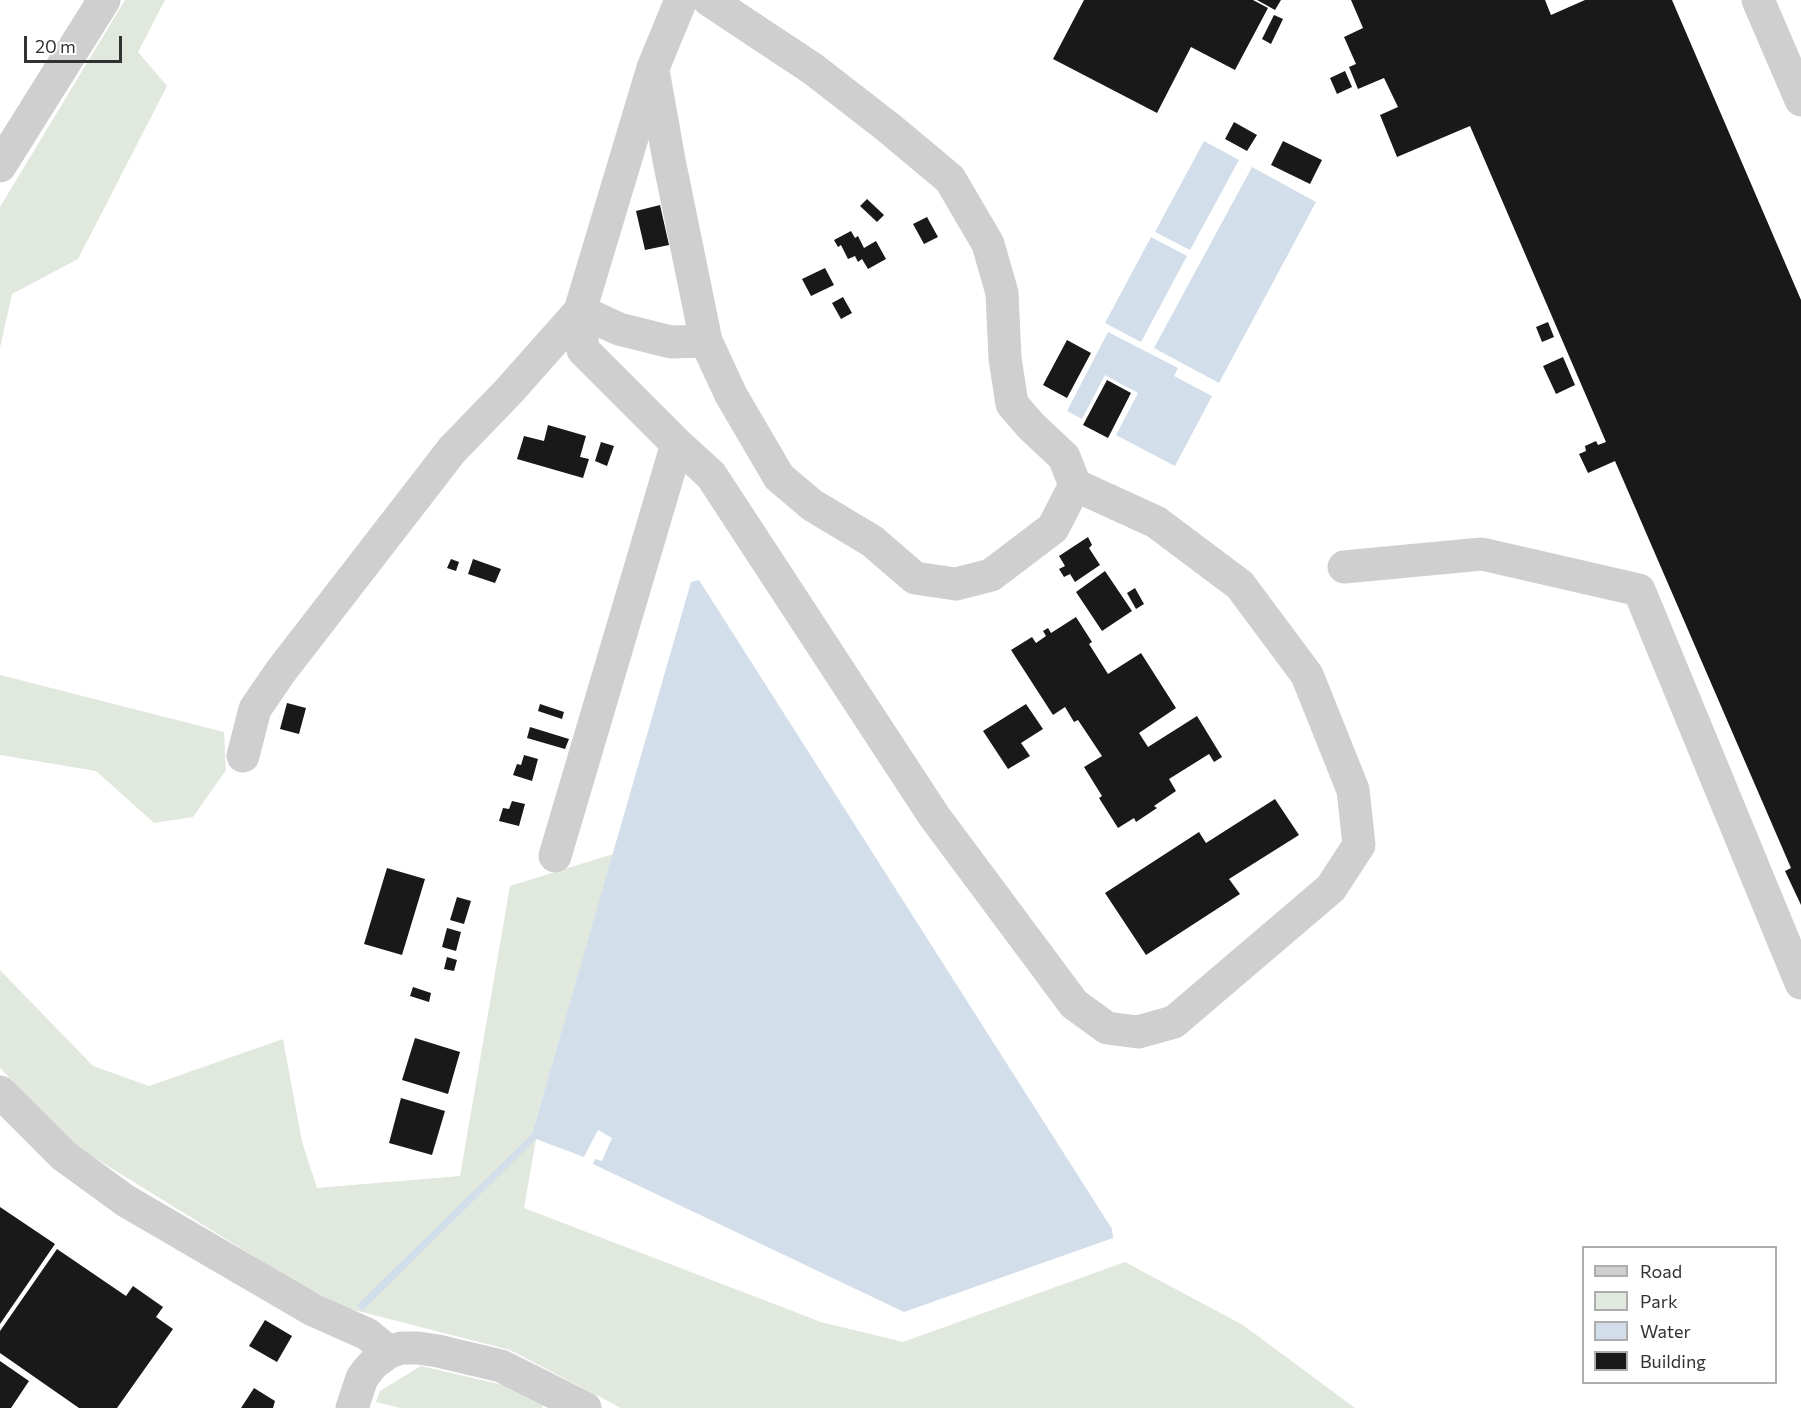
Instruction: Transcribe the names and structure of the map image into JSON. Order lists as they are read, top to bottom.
{
  "legend": [
    "Road",
    "Park",
    "Water",
    "Building"
  ],
  "scale_bar": "20 m"
}
